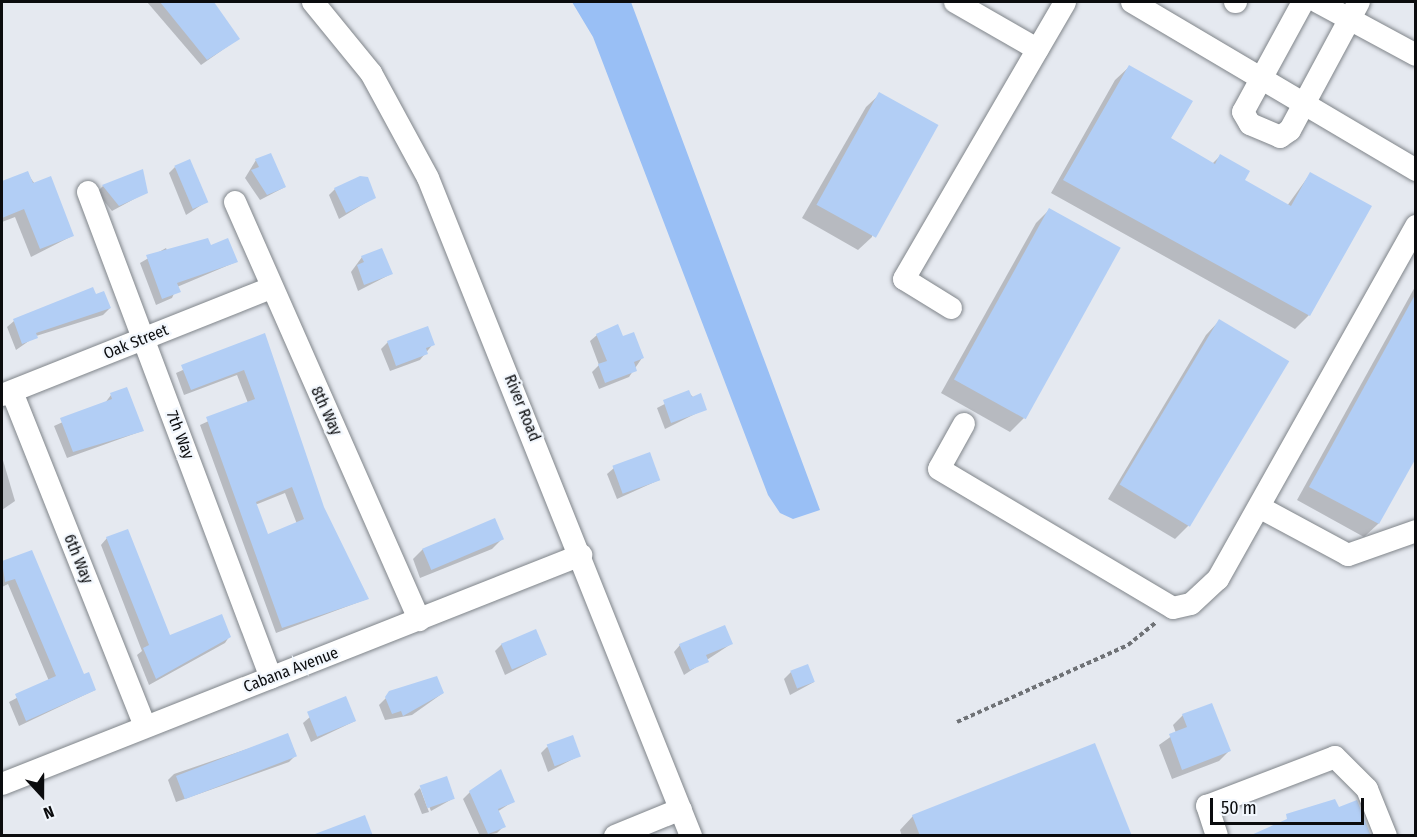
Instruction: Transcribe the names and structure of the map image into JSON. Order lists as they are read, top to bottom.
{
  "streets": {
    "street": [
      "Oak Street",
      "River Road",
      "8th Way",
      "7th Way",
      "6th Way",
      "Cabana Avenue"
    ]
  },
  "crossings": [
    ["Oak Street", "8th Way"],
    ["Oak Street", "7th Way"],
    ["Oak Street", "6th Way"],
    ["River Road", "Cabana Avenue"],
    ["8th Way", "Cabana Avenue"],
    ["7th Way", "Cabana Avenue"],
    ["6th Way", "Cabana Avenue"]
  ],
  "scale_bar": "50 m",
  "north": "bottom"
}
